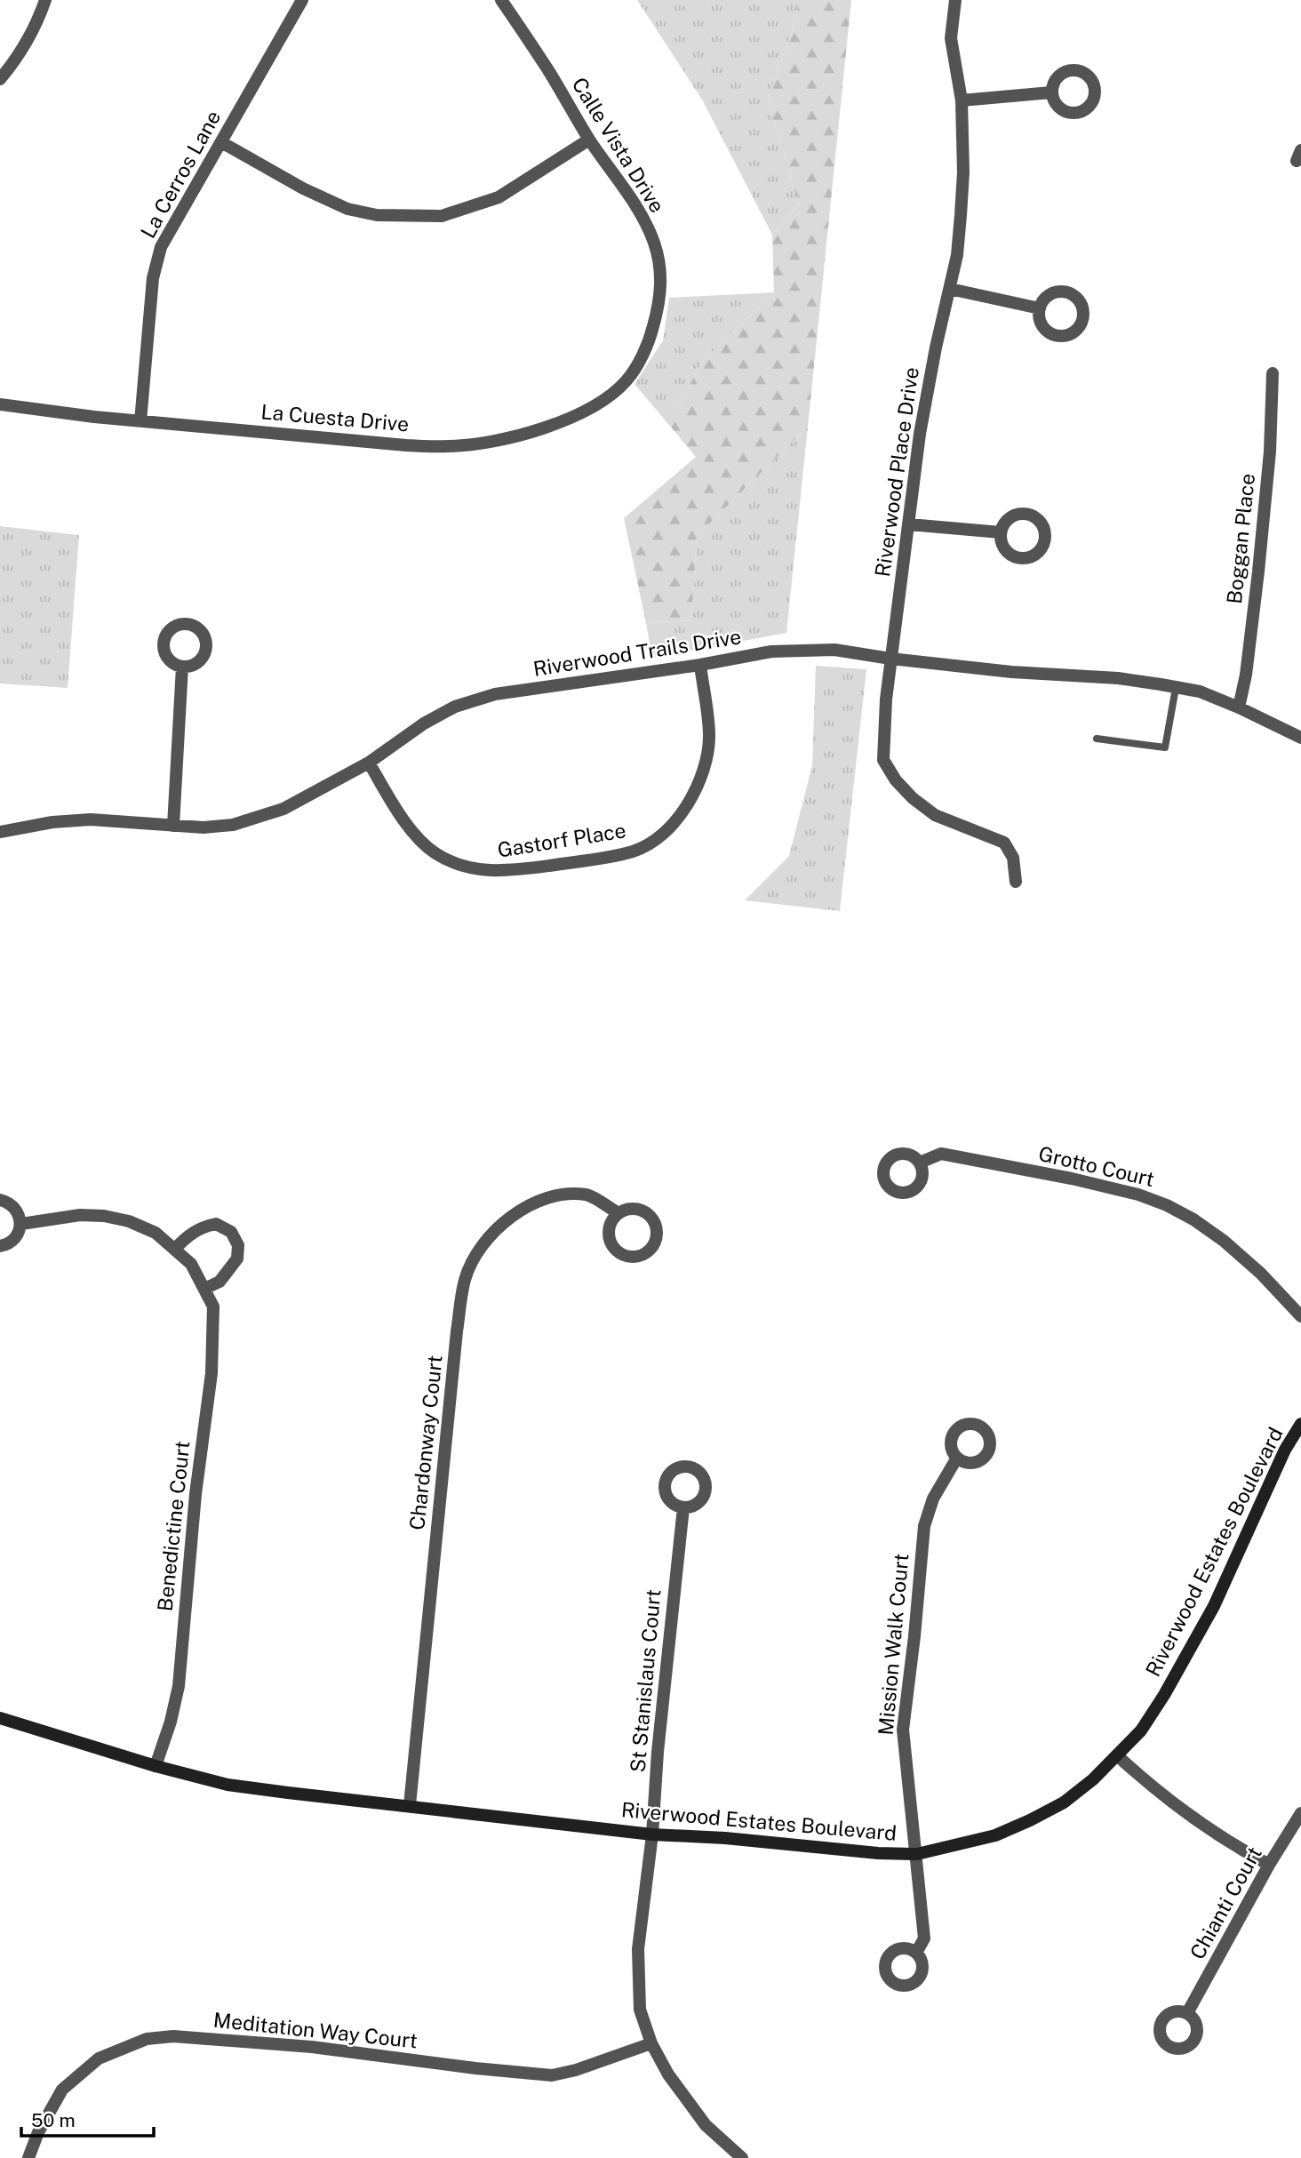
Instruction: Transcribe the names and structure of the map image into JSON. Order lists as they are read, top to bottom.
{
  "streets": {
    "street": [
      "Calle Vista Drive",
      "La Cerros Lane",
      "La Cuesta Drive",
      "Riverwood Place Drive",
      "Boggan Place",
      "Riverwood Trails Drive",
      "Gastorf Place",
      "Grotto Court",
      "Chardonway Court",
      "Benedictine Court",
      "Riverwood Estates Boulevard",
      "Mission Walk Court",
      "St Stanislaus Court",
      "Chianti Court",
      "Meditation Way Court"
    ]
  },
  "crossings": [
    ["Calle Vista Drive", "La Cuesta Drive"],
    ["La Cerros Lane", "La Cuesta Drive"],
    ["Riverwood Place Drive", "Riverwood Trails Drive"],
    ["Boggan Place", "Riverwood Trails Drive"],
    ["Riverwood Trails Drive", "Gastorf Place"],
    ["Chardonway Court", "Riverwood Estates Boulevard"],
    ["Benedictine Court", "Riverwood Estates Boulevard"],
    ["Riverwood Estates Boulevard", "Mission Walk Court"],
    ["Riverwood Estates Boulevard", "St Stanislaus Court"],
    ["St Stanislaus Court", "Meditation Way Court"]
  ],
  "scale_bar": "50 m"
}
